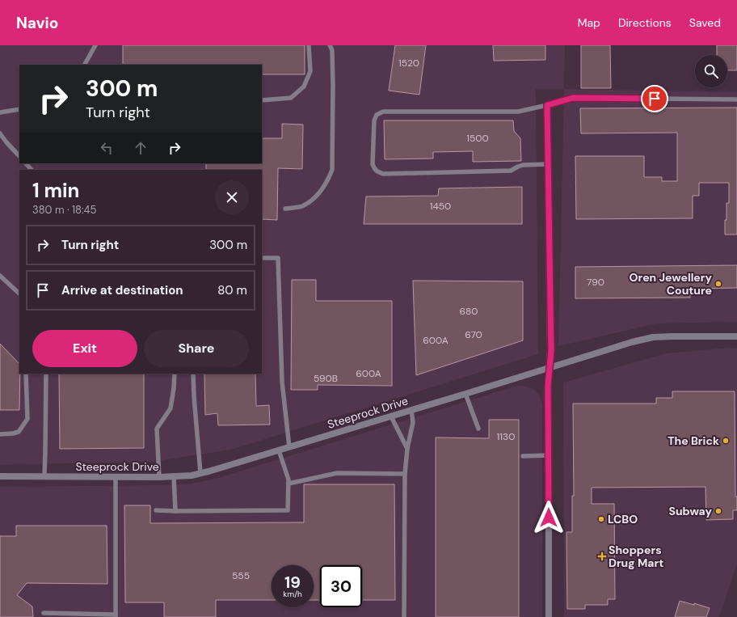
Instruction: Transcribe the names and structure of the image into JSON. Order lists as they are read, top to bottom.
{
  "streets": {
    "street": ["Steeprock Drive"]
  },
  "places": {
    "other": [
      "Oren Jewellery Couture",
      "The Brick",
      "Subway",
      "LCBO"
    ],
    "health": ["Shoppers Drug Mart"]
  },
  "house_numbers": [
    "1520",
    "1500",
    "1450",
    "790",
    "680",
    "670",
    "600A",
    "600A",
    "590B",
    "1130",
    "555"
  ],
  "page": {
    "header": "Navio",
    "nav": ["Map", "Directions", "Saved"],
    "turn": ["300 m", "Turn right"],
    "heading": ["1 min", "380 m · 18:45"],
    "list": [
      {
        "name": "Turn right",
        "value": "300 m"
      },
      {
        "name": "Arrive at destination",
        "value": "80 m"
      }
    ],
    "buttons": ["Exit", "Share"],
    "speed": "19 km/h",
    "limit": "30"
  }
}
